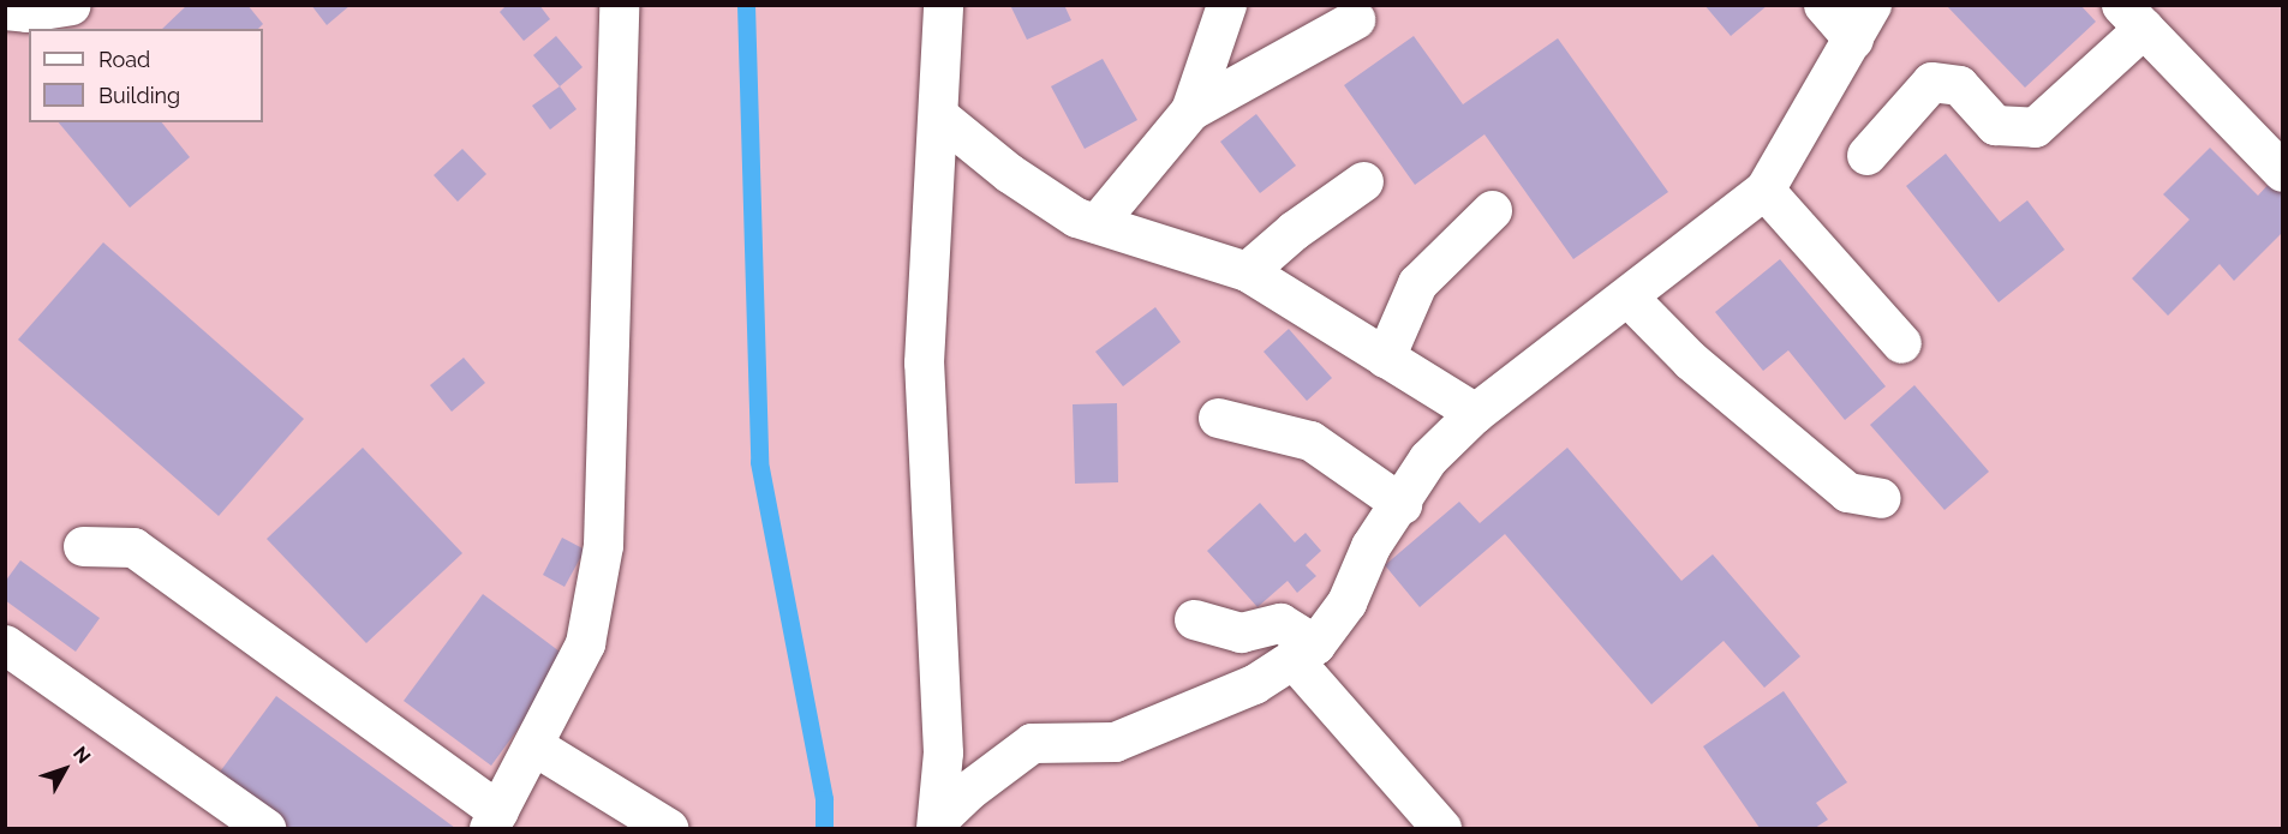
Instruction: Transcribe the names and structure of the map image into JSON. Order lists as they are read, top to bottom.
{
  "legend": ["Road", "Building"],
  "north": "top right"
}
